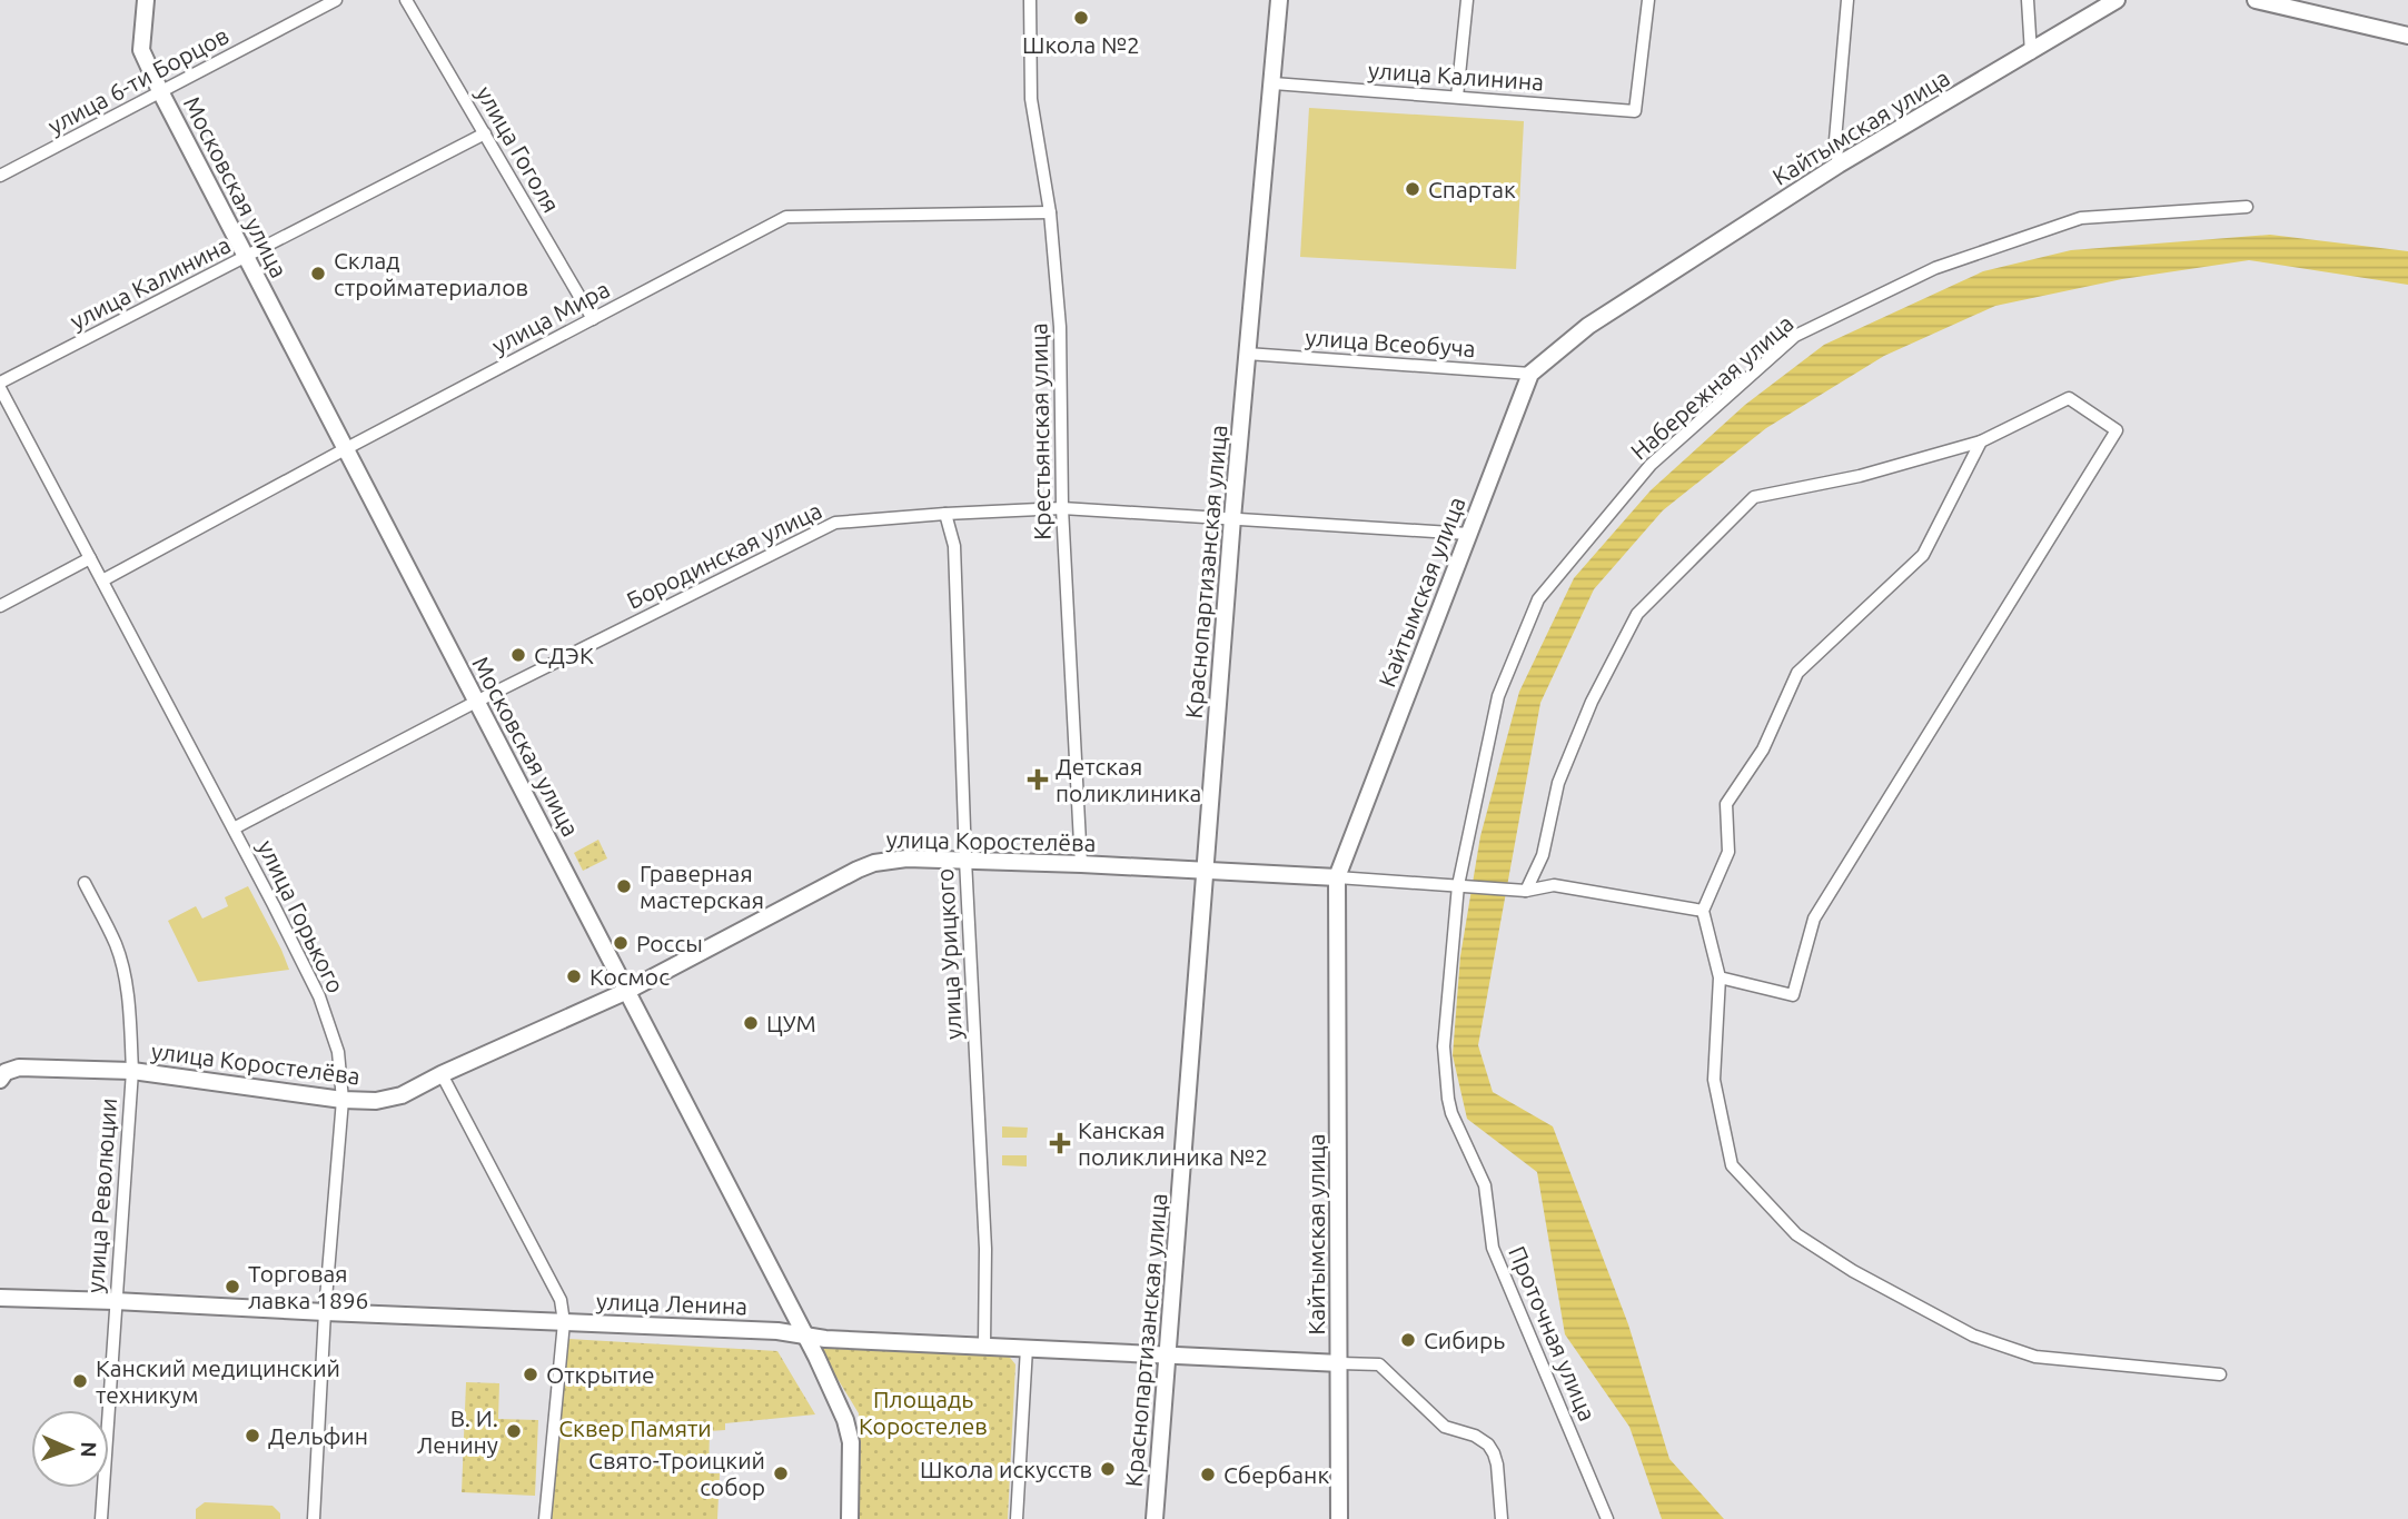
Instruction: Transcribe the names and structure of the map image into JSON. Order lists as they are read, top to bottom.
{
  "streets": {
    "street": [
      "улица Калинина",
      "улица 6-ти Борцов",
      "Кайтымская улица",
      "улица Гоголя",
      "Московская улица",
      "улица Мира",
      "улица Всеобуча",
      "Набережная улица",
      "Крестьянская улица",
      "Бородинская улица",
      "Краснопартизанская улица",
      "улица Коростелёва",
      "улица Горького",
      "улица Урицкого",
      "улица Революции",
      "улица Ленина",
      "Проточная улица"
    ]
  },
  "crossings": [
    ["улица Калинина", "улица Гоголя"],
    ["улица Калинина", "Московская улица"],
    ["улица Калинина", "Краснопартизанская улица"],
    ["улица Калинина", "улица Горького"],
    ["улица 6-ти Борцов", "Московская улица"],
    ["Кайтымская улица", "улица Всеобуча"],
    ["Кайтымская улица", "Бородинская улица"],
    ["Кайтымская улица", "улица Коростелёва"],
    ["Кайтымская улица", "улица Ленина"],
    ["улица Гоголя", "улица Мира"],
    ["Московская улица", "улица Мира"],
    ["Московская улица", "Бородинская улица"],
    ["Московская улица", "улица Коростелёва"],
    ["Московская улица", "улица Ленина"],
    ["улица Мира", "Крестьянская улица"],
    ["улица Мира", "улица Горького"],
    ["улица Всеобуча", "Краснопартизанская улица"],
    ["Набережная улица", "улица Коростелёва"],
    ["Набережная улица", "Проточная улица"],
    ["Крестьянская улица", "Бородинская улица"],
    ["Крестьянская улица", "улица Коростелёва"],
    ["Бородинская улица", "Краснопартизанская улица"],
    ["Бородинская улица", "улица Горького"],
    ["Бородинская улица", "улица Урицкого"],
    ["Краснопартизанская улица", "улица Коростелёва"],
    ["Краснопартизанская улица", "улица Ленина"],
    ["улица Коростелёва", "улица Горького"],
    ["улица Коростелёва", "улица Урицкого"],
    ["улица Коростелёва", "улица Революции"],
    ["улица Коростелёва", "Проточная улица"],
    ["улица Горького", "улица Ленина"],
    ["улица Урицкого", "улица Ленина"],
    ["улица Революции", "улица Ленина"]
  ],
  "parks": ["Площадь Коростелев", "Сквер Памяти"],
  "places": {
    "other": [
      "Школа №2",
      "Спартак",
      "Склад стройматериалов",
      "СДЭК",
      "Граверная мастерская",
      "Россы",
      "Космос",
      "ЦУМ",
      "Торговая лавка 1896",
      "Сибирь",
      "Открытие",
      "Канский медицинский техникум",
      "В. И. Ленину",
      "Дельфин",
      "Школа искусств",
      "Свято-Троицкий собор",
      "Сбербанк"
    ],
    "health": ["Детская поликлиника", "Канская поликлиника №2"]
  },
  "north": "right"
}
